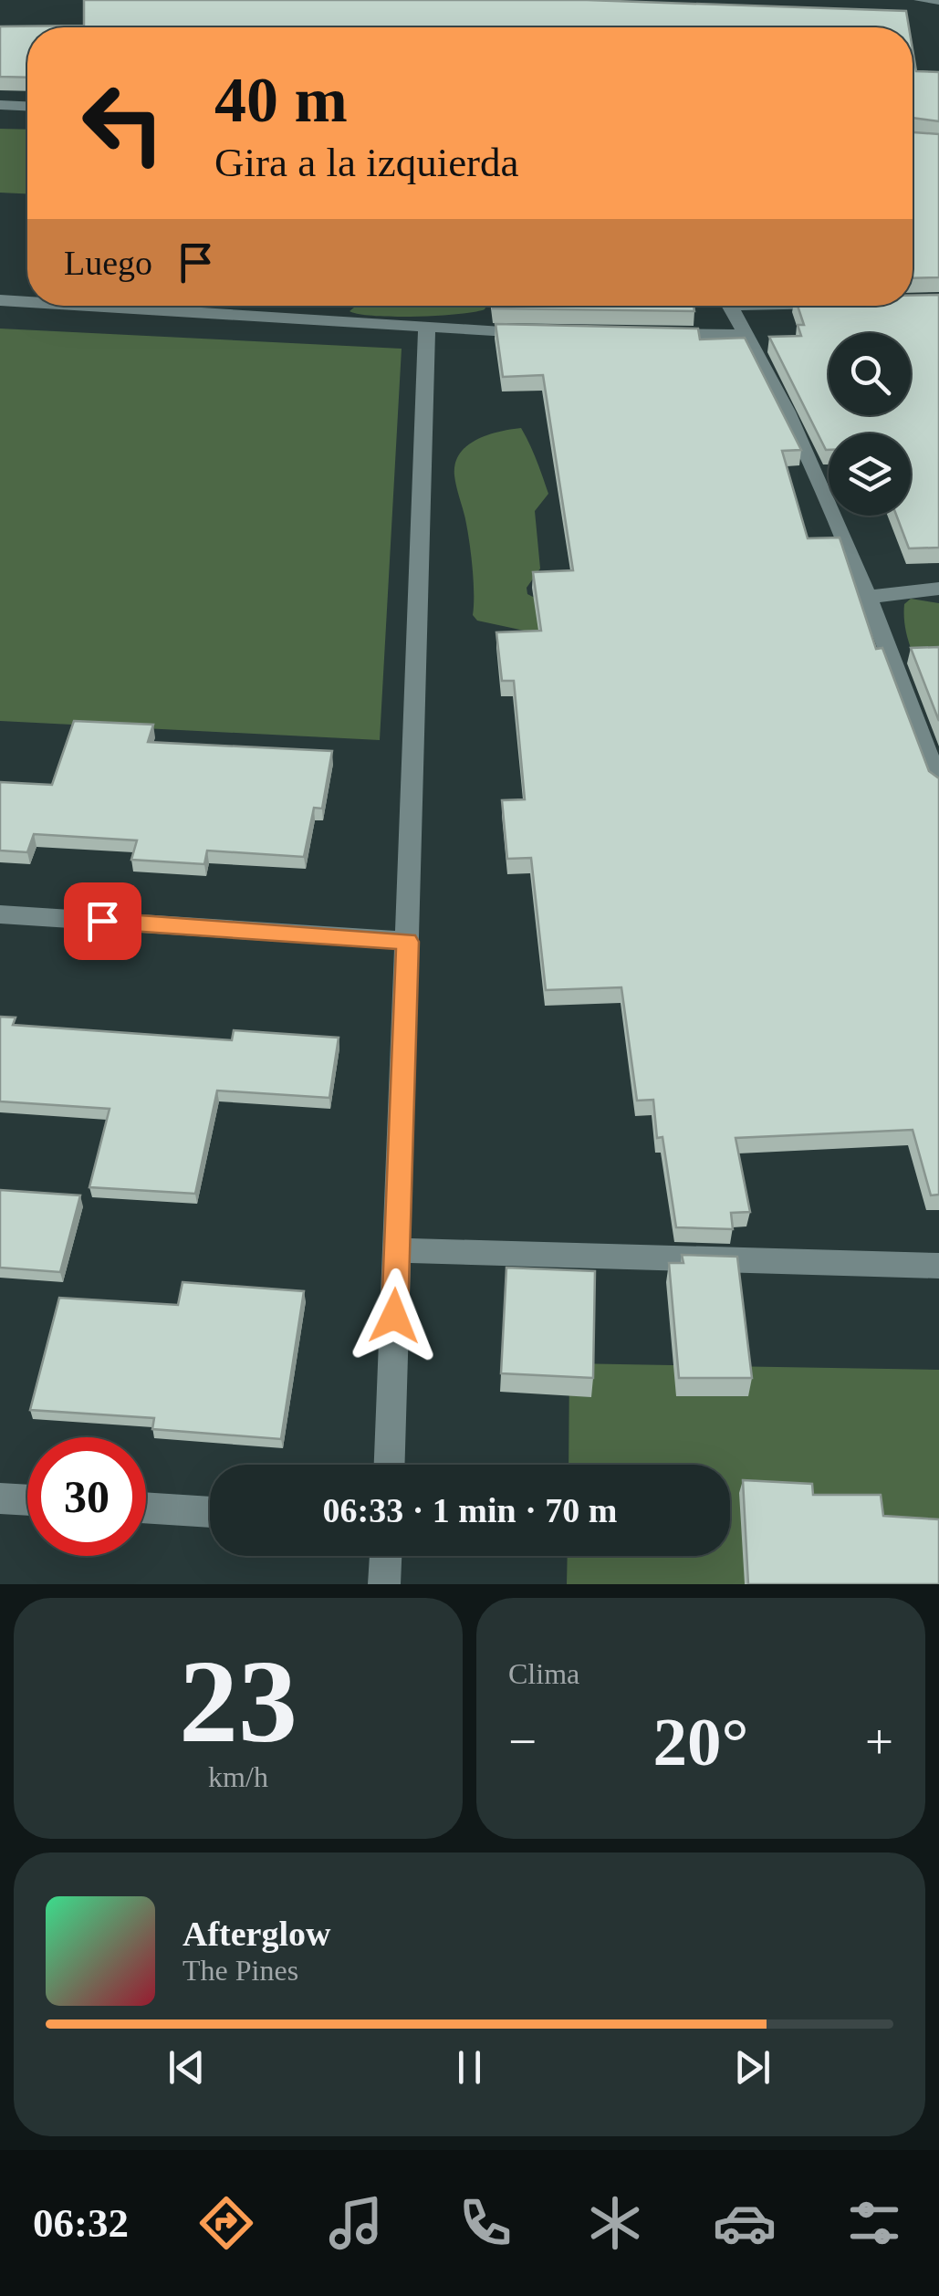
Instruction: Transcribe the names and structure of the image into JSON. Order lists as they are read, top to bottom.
{
  "page": {
    "turn": ["40 m", "Gira a la izquierda"],
    "then": "Luego",
    "limit": "30",
    "trip": "06:33 · 1 min · 70 m",
    "tile": [
      ["23", "km/h"],
      "Clima"
    ],
    "heat": ["−", "20°", "+"],
    "song": ["Afterglow", "The Pines"],
    "tabs": "06:32"
  }
}
